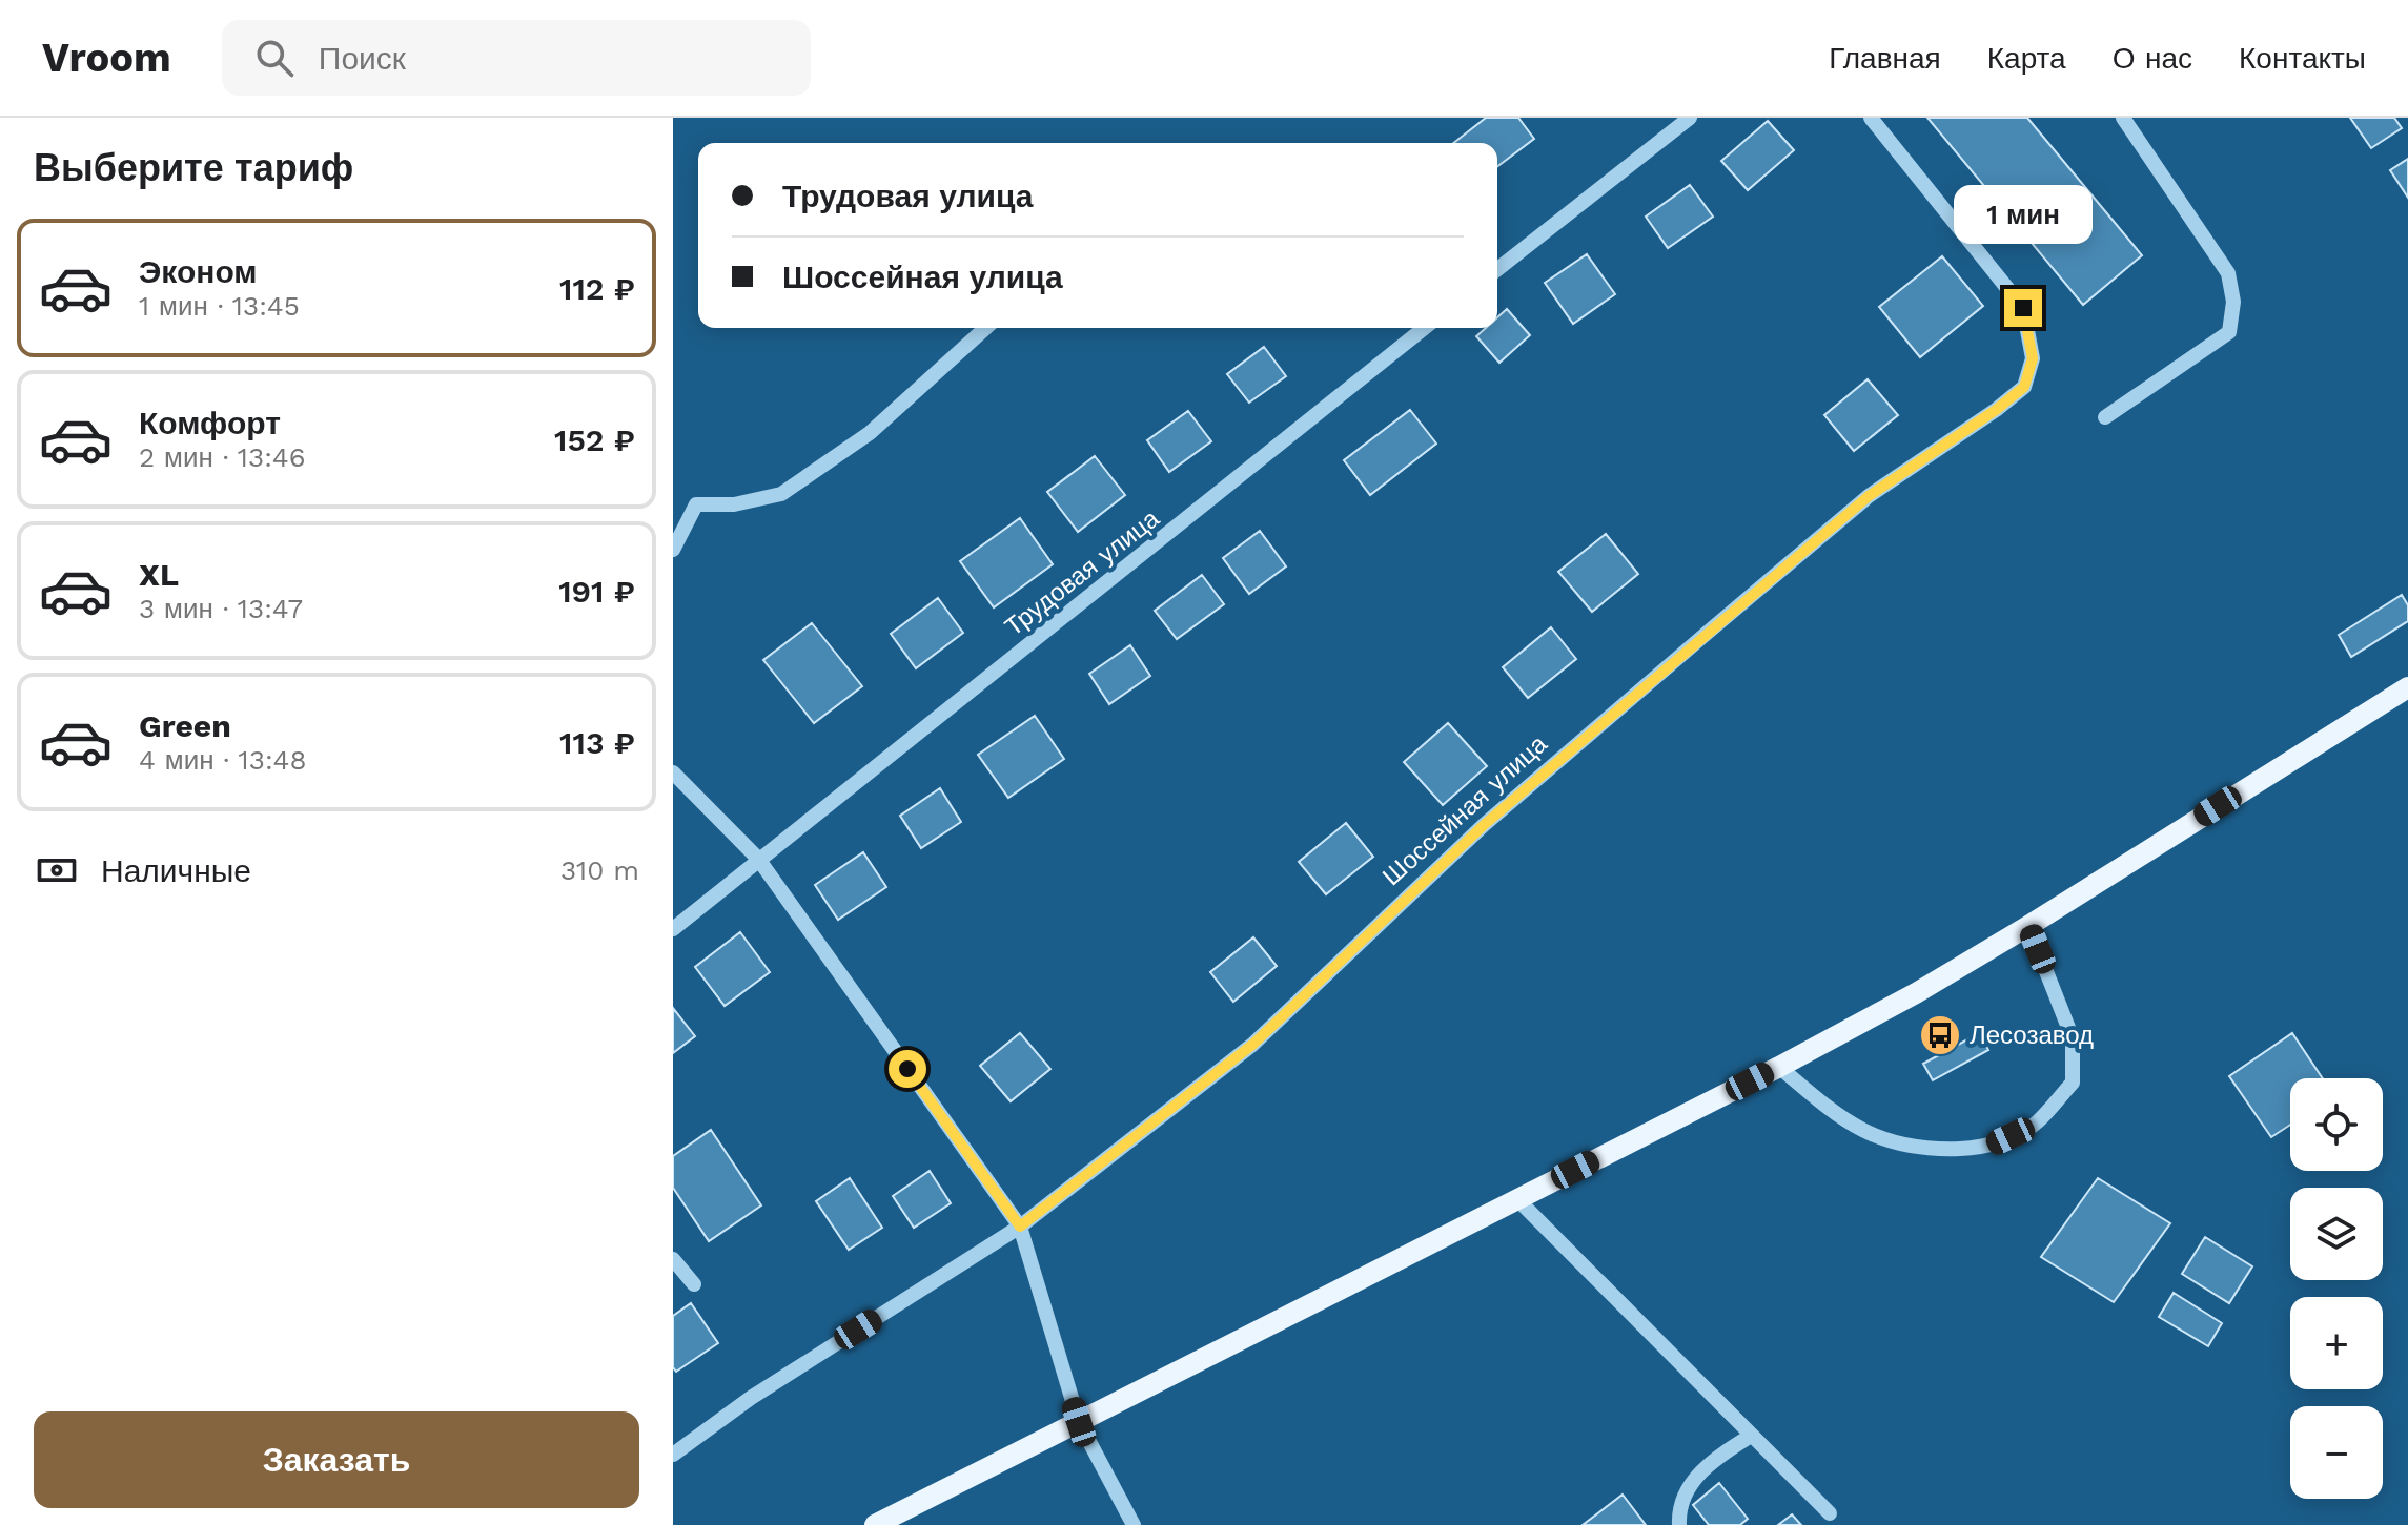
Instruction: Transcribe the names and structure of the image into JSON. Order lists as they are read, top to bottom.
{
  "streets": {
    "street": ["Трудовая улица", "Шоссейная улица"]
  },
  "places": {
    "bus stop": ["Лесозавод"]
  },
  "page": {
    "header": "Vroom",
    "search": "Поиск",
    "nav": [
      "Главная",
      "Карта",
      "О нас",
      "Контакты"
    ],
    "heading": "Выберите тариф",
    "banner": ["Трудовая улица", "Шоссейная улица"],
    "bubble": "1 мин",
    "list": [
      {
        "name": "Эконом",
        "note": "1 мин · 13:45",
        "value": "112 ₽"
      },
      {
        "name": "Комфорт",
        "note": "2 мин · 13:46",
        "value": "152 ₽"
      },
      {
        "name": "XL",
        "note": "3 мин · 13:47",
        "value": "191 ₽"
      },
      {
        "name": "Green",
        "note": "4 мин · 13:48",
        "value": "113 ₽"
      }
    ],
    "pay": ["Наличные", "310 m"],
    "map_buttons": ["+", "−"],
    "buttons": "Заказать"
  }
}
